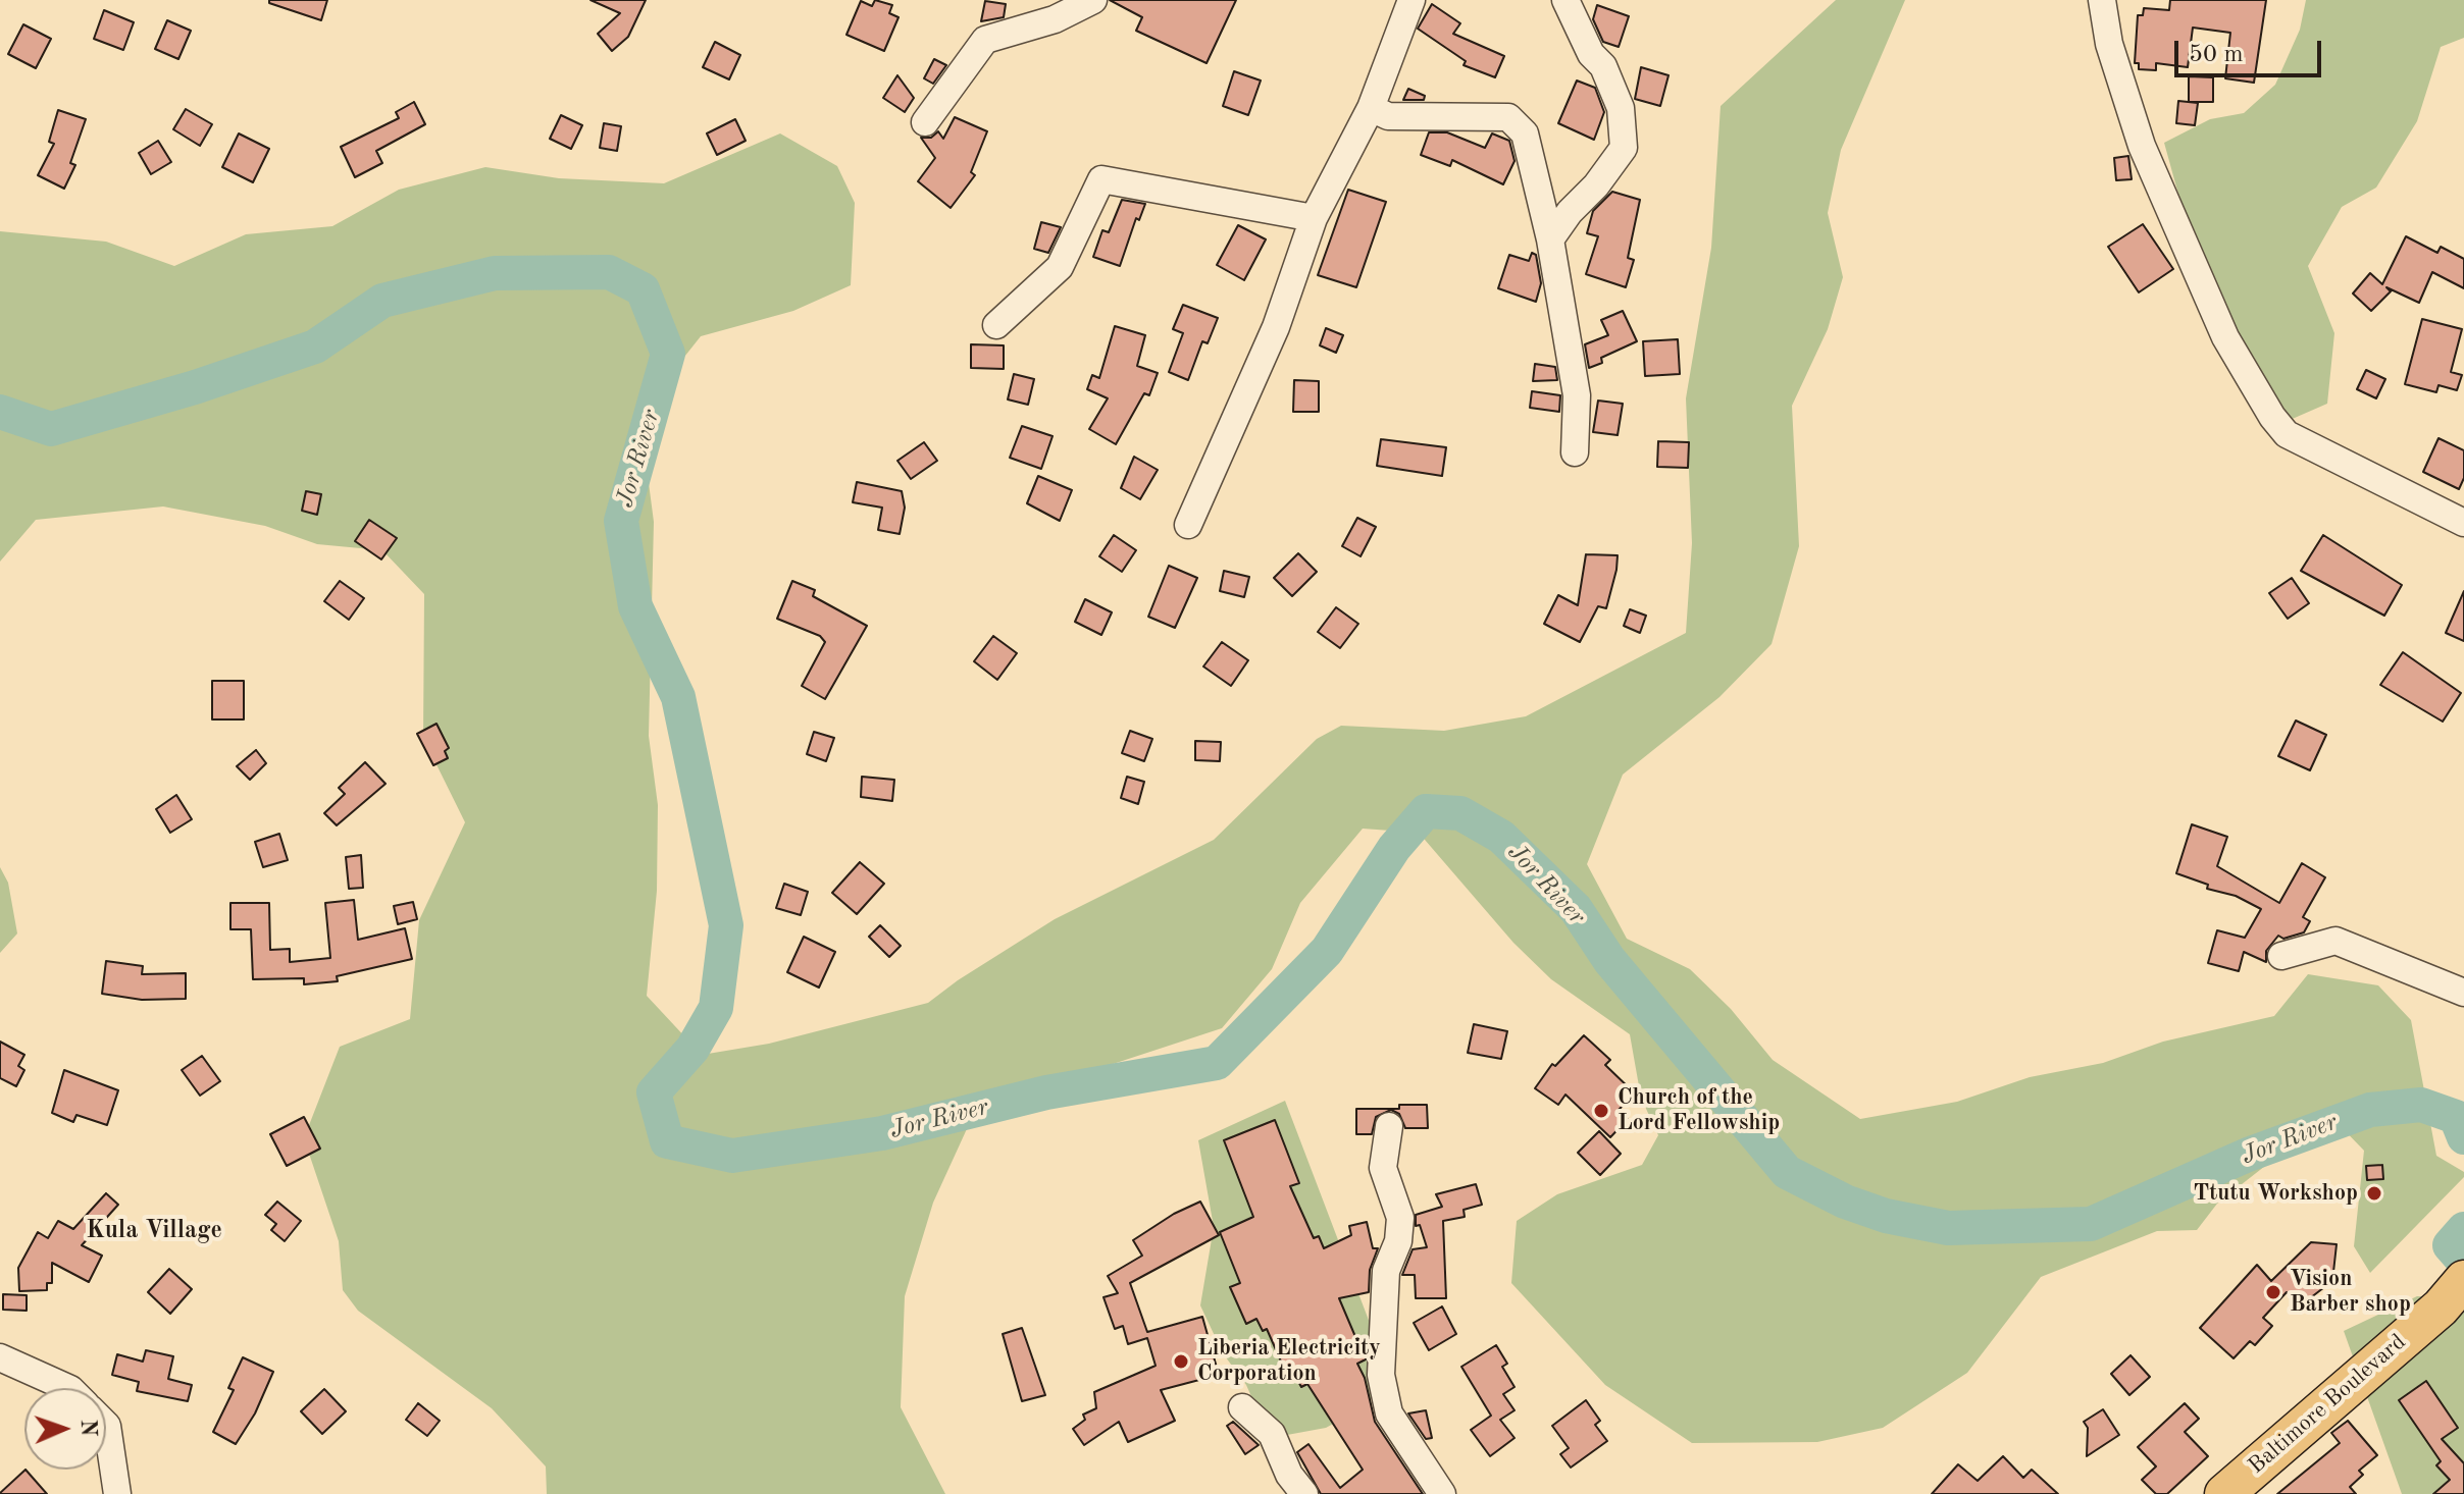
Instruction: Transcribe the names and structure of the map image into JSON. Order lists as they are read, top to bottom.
{
  "streets": {
    "highway": ["Baltimore Boulevard"]
  },
  "districts": ["Kula Village"],
  "water": ["Jor River"],
  "places": [
    "Church of the Lord Fellowship",
    "Ttutu Workshop",
    "Vision Barber shop",
    "Liberia Electricity Corporation"
  ],
  "scale_bar": "50 m",
  "north": "right"
}
